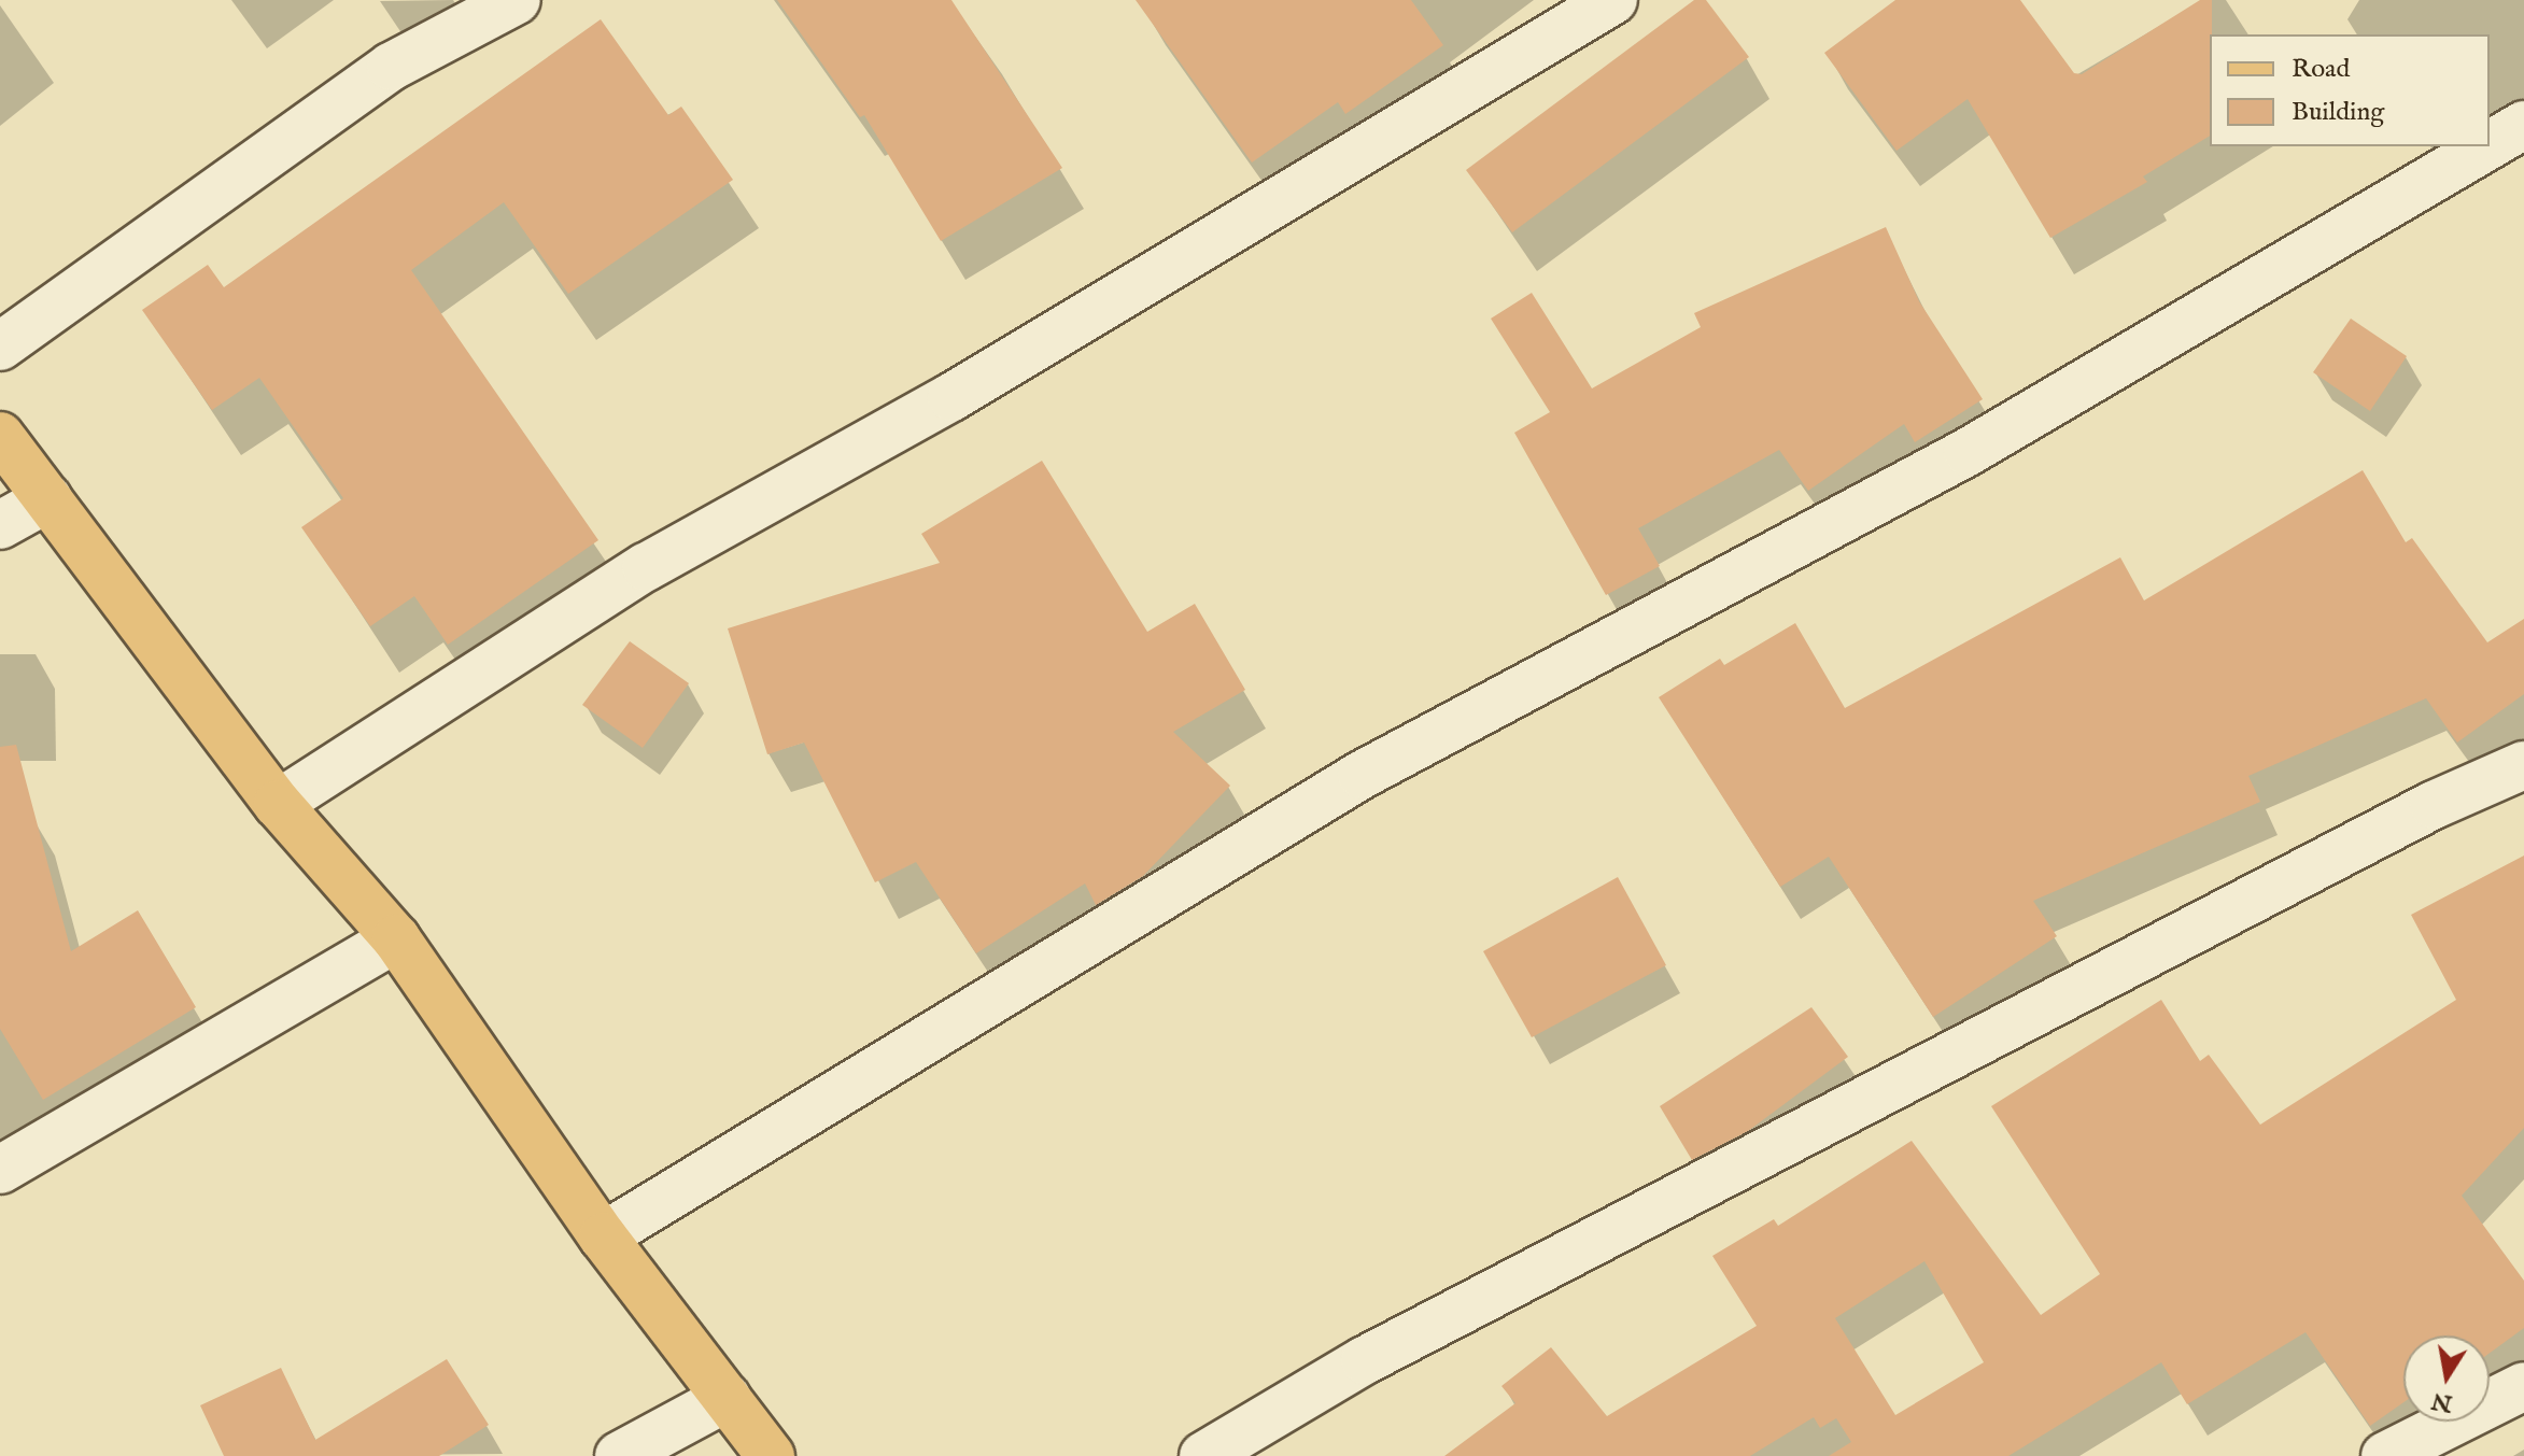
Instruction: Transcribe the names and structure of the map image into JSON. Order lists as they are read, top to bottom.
{
  "legend": ["Road", "Building"],
  "north": "bottom"
}
